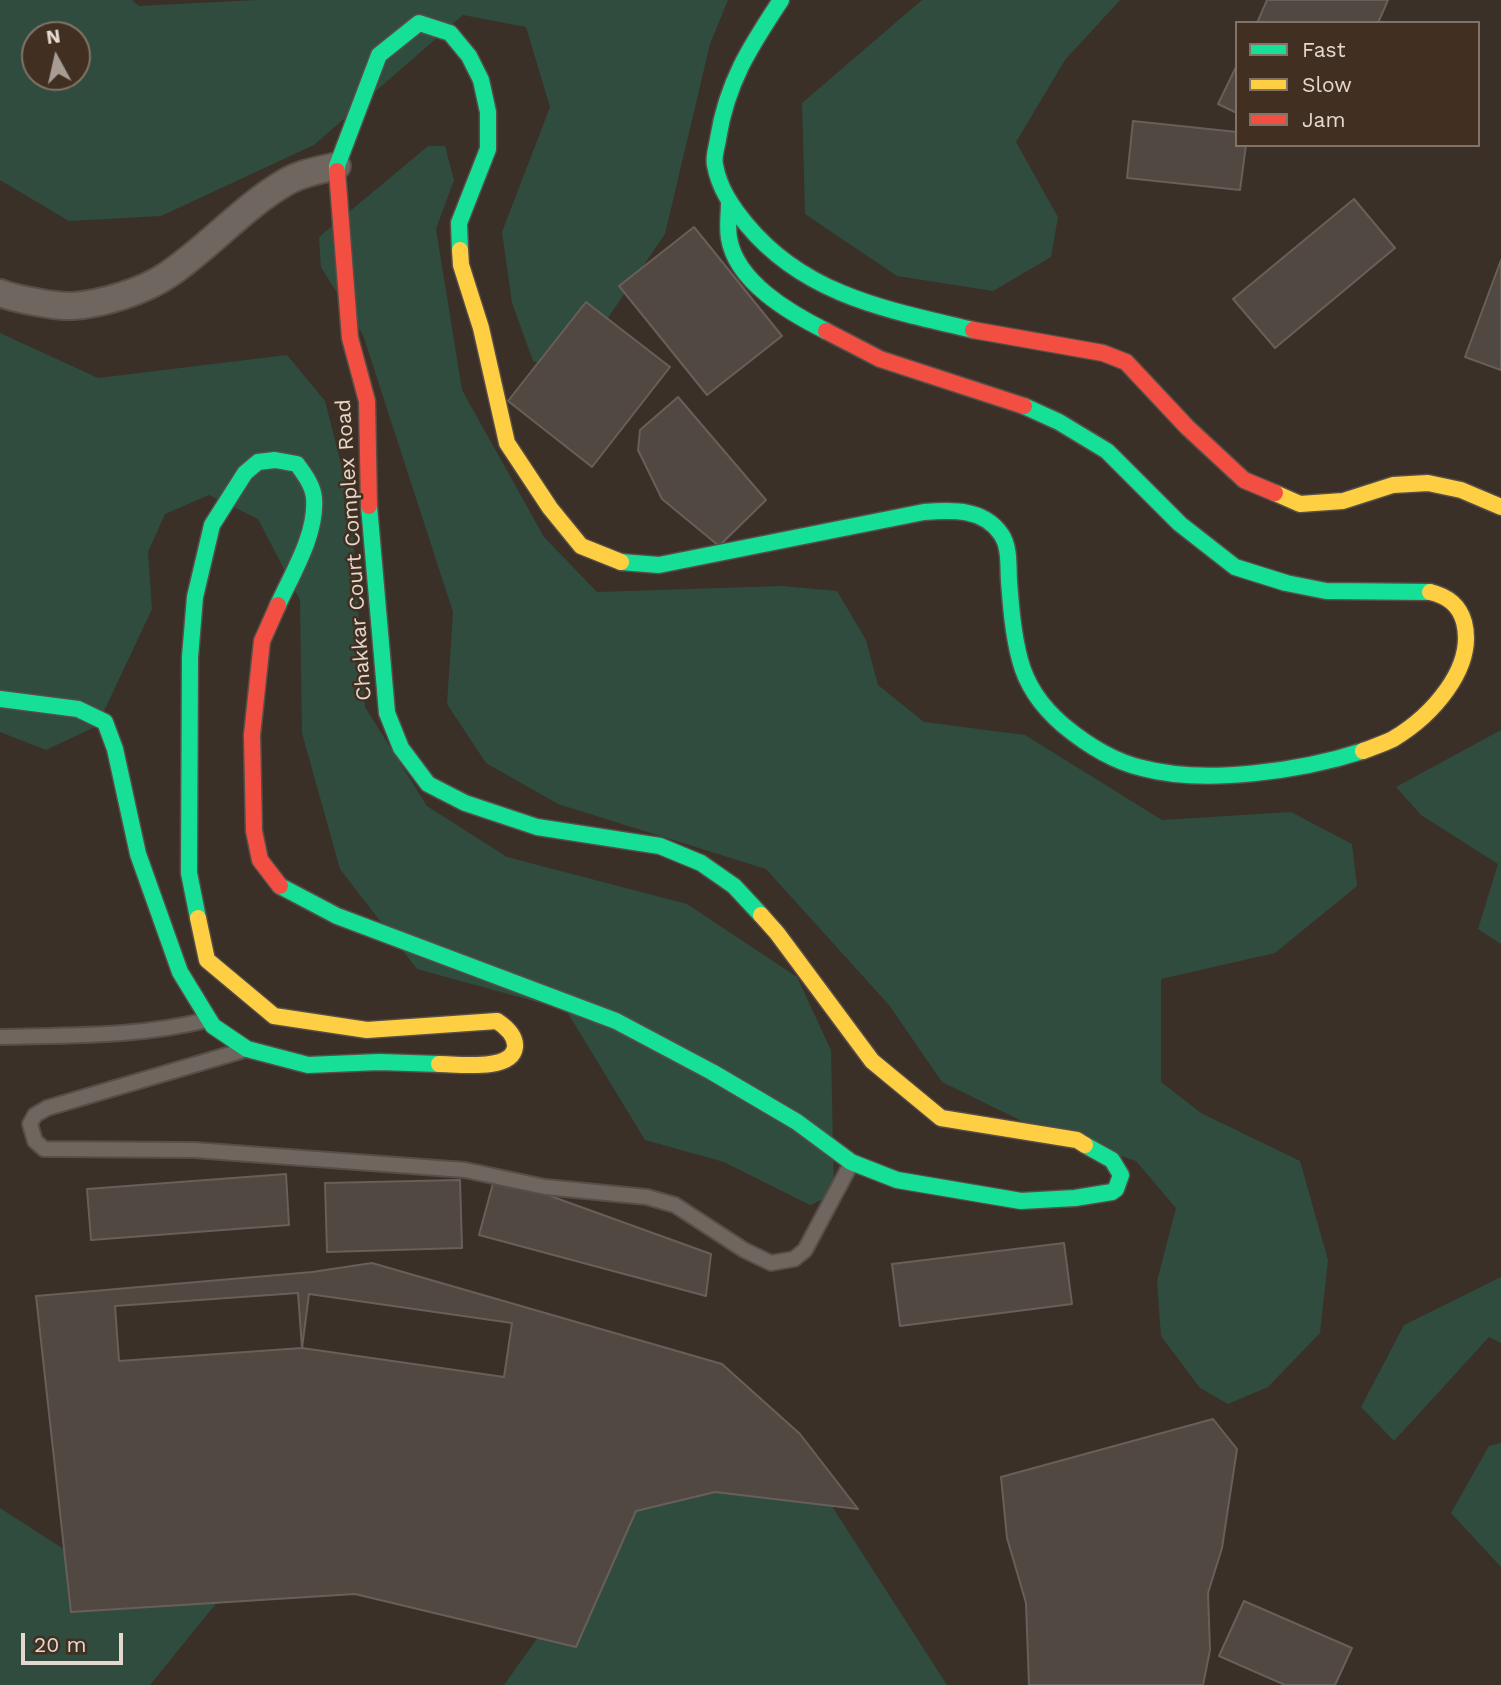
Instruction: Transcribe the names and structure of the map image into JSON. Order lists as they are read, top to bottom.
{
  "streets": {
    "main road": ["Chakkar Court Complex Road"]
  },
  "legend": ["Fast", "Slow", "Jam"],
  "scale_bar": "20 m",
  "north": "top"
}
